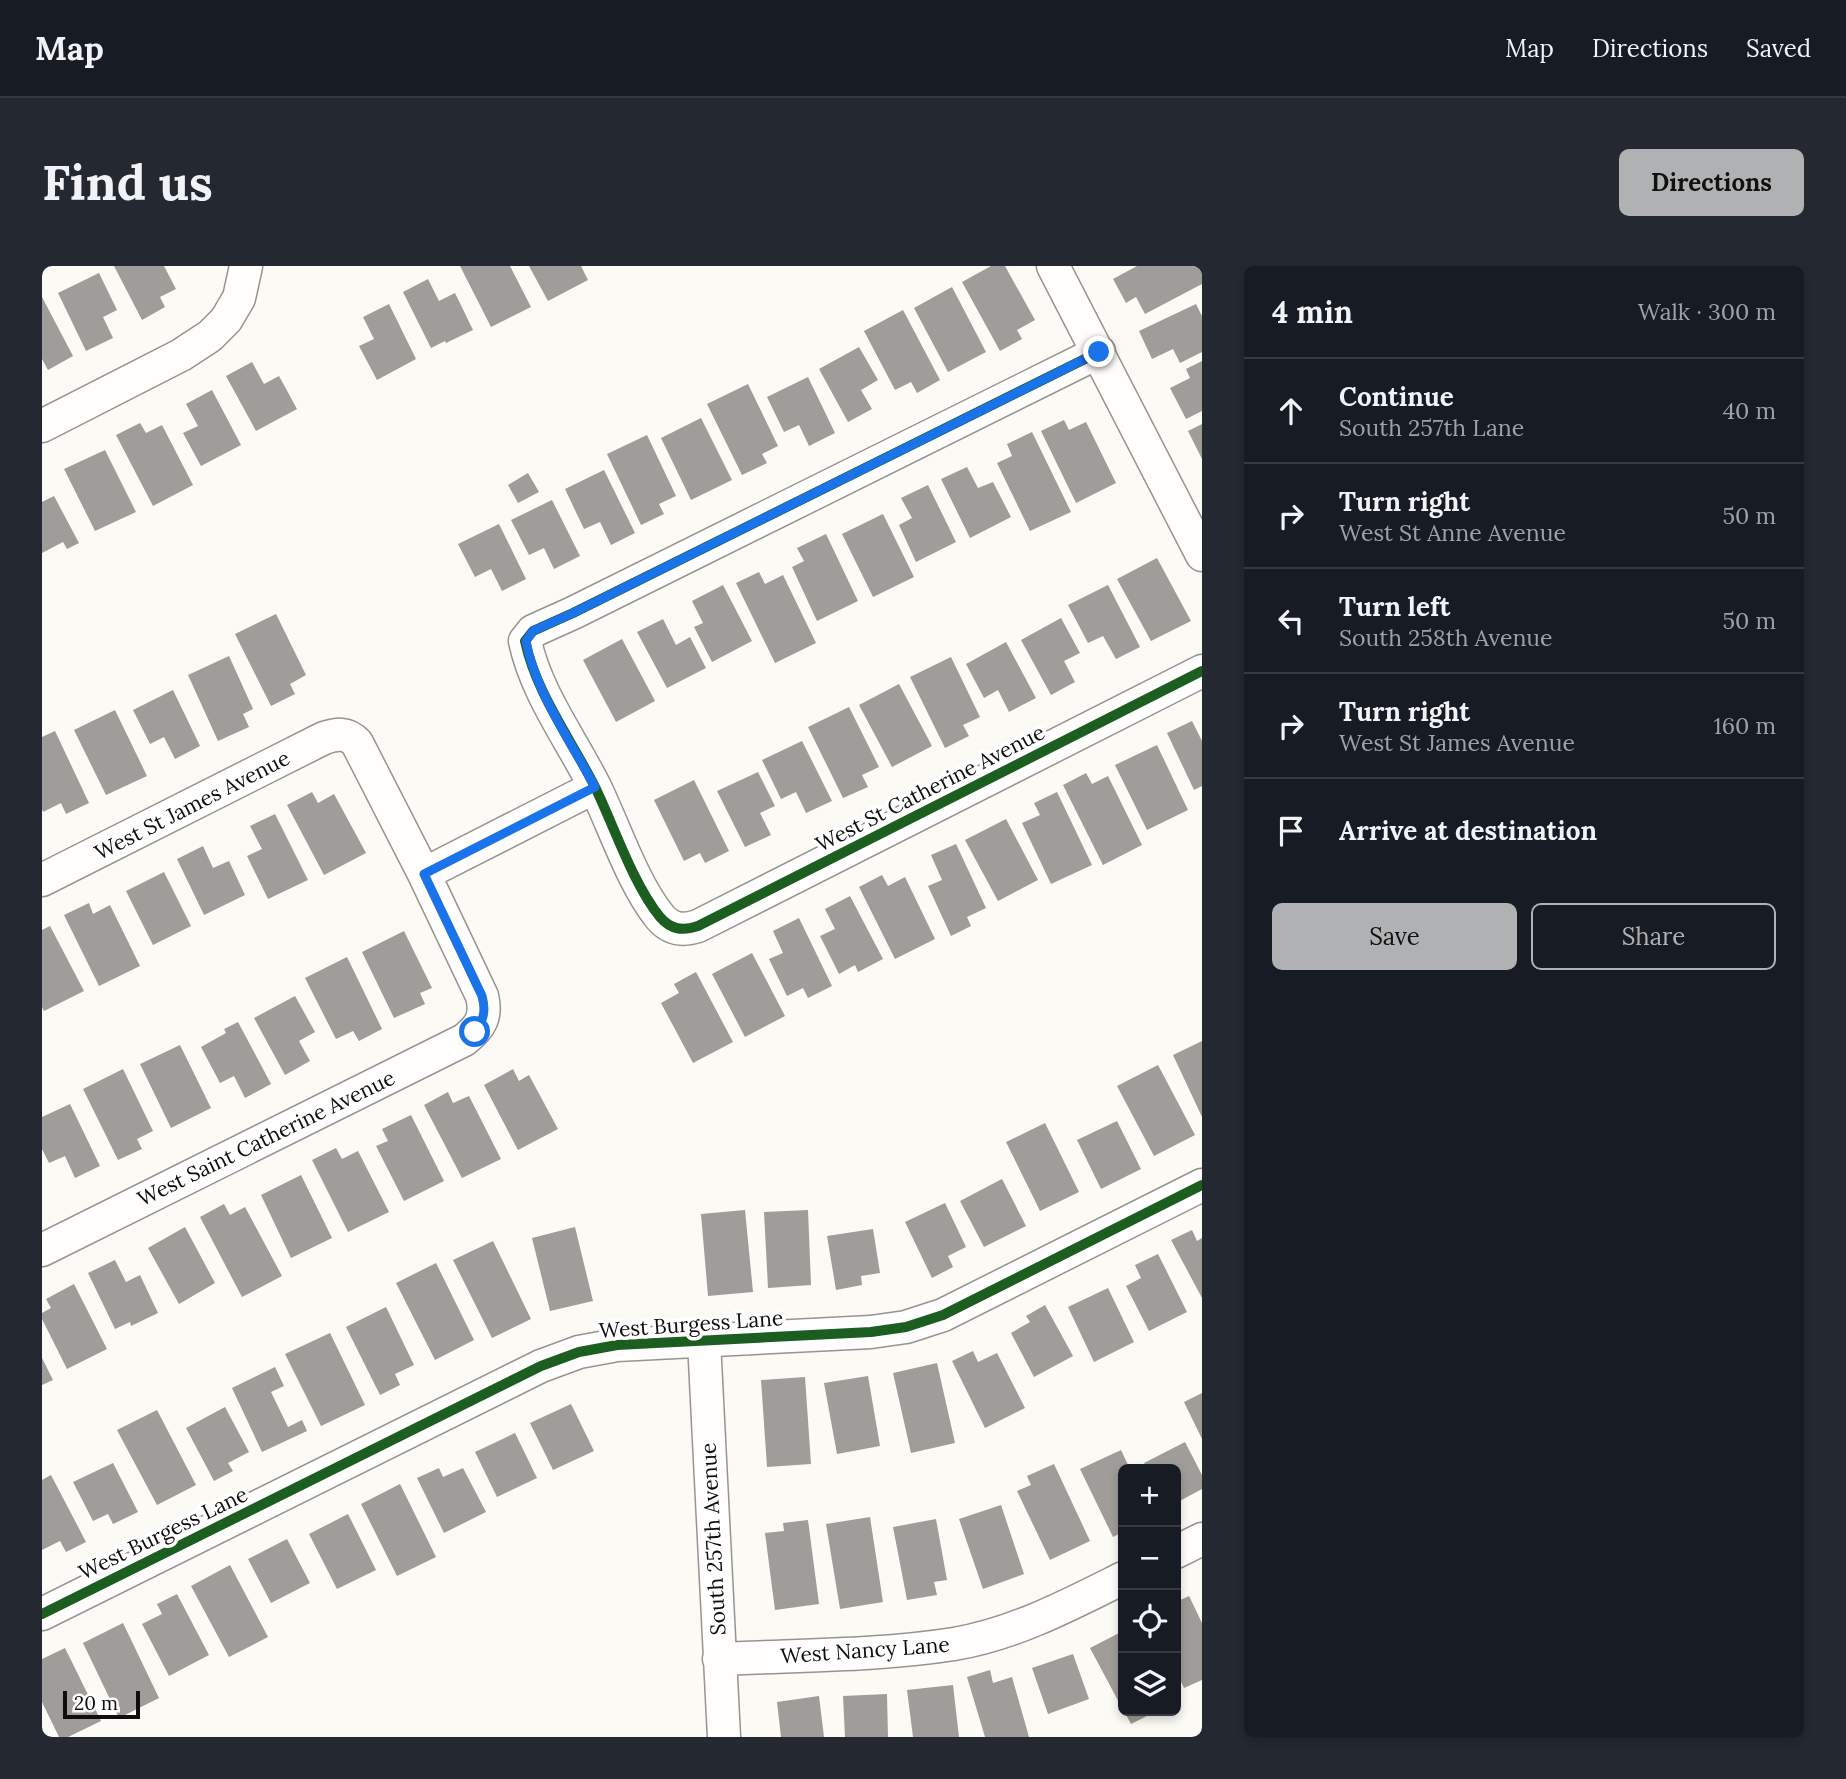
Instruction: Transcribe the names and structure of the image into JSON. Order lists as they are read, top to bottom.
{
  "streets": {
    "street": [
      "West St Catherine Avenue",
      "West St James Avenue",
      "West Saint Catherine Avenue",
      "West Burgess Lane",
      "South 257th Avenue",
      "West Nancy Lane"
    ]
  },
  "crossings": [
    ["West St James Avenue", "West Saint Catherine Avenue"],
    ["West Burgess Lane", "South 257th Avenue"],
    ["South 257th Avenue", "West Nancy Lane"]
  ],
  "scale_bar": "20 m",
  "page": {
    "header": "Map",
    "nav": ["Map", "Directions", "Saved"],
    "buttons": [
      "Directions",
      ["Save", "Share"]
    ],
    "title": "Find us",
    "heading": ["4 min", "Walk · 300 m"],
    "list": [
      ["Continue", "South 257th Lane", "40 m"],
      ["Turn right", "West St Anne Avenue", "50 m"],
      ["Turn left", "South 258th Avenue", "50 m"],
      ["Turn right", "West St James Avenue", "160 m"],
      "Arrive at destination"
    ],
    "map_buttons": ["+", "−"],
    "scale": "20 m"
  }
}
